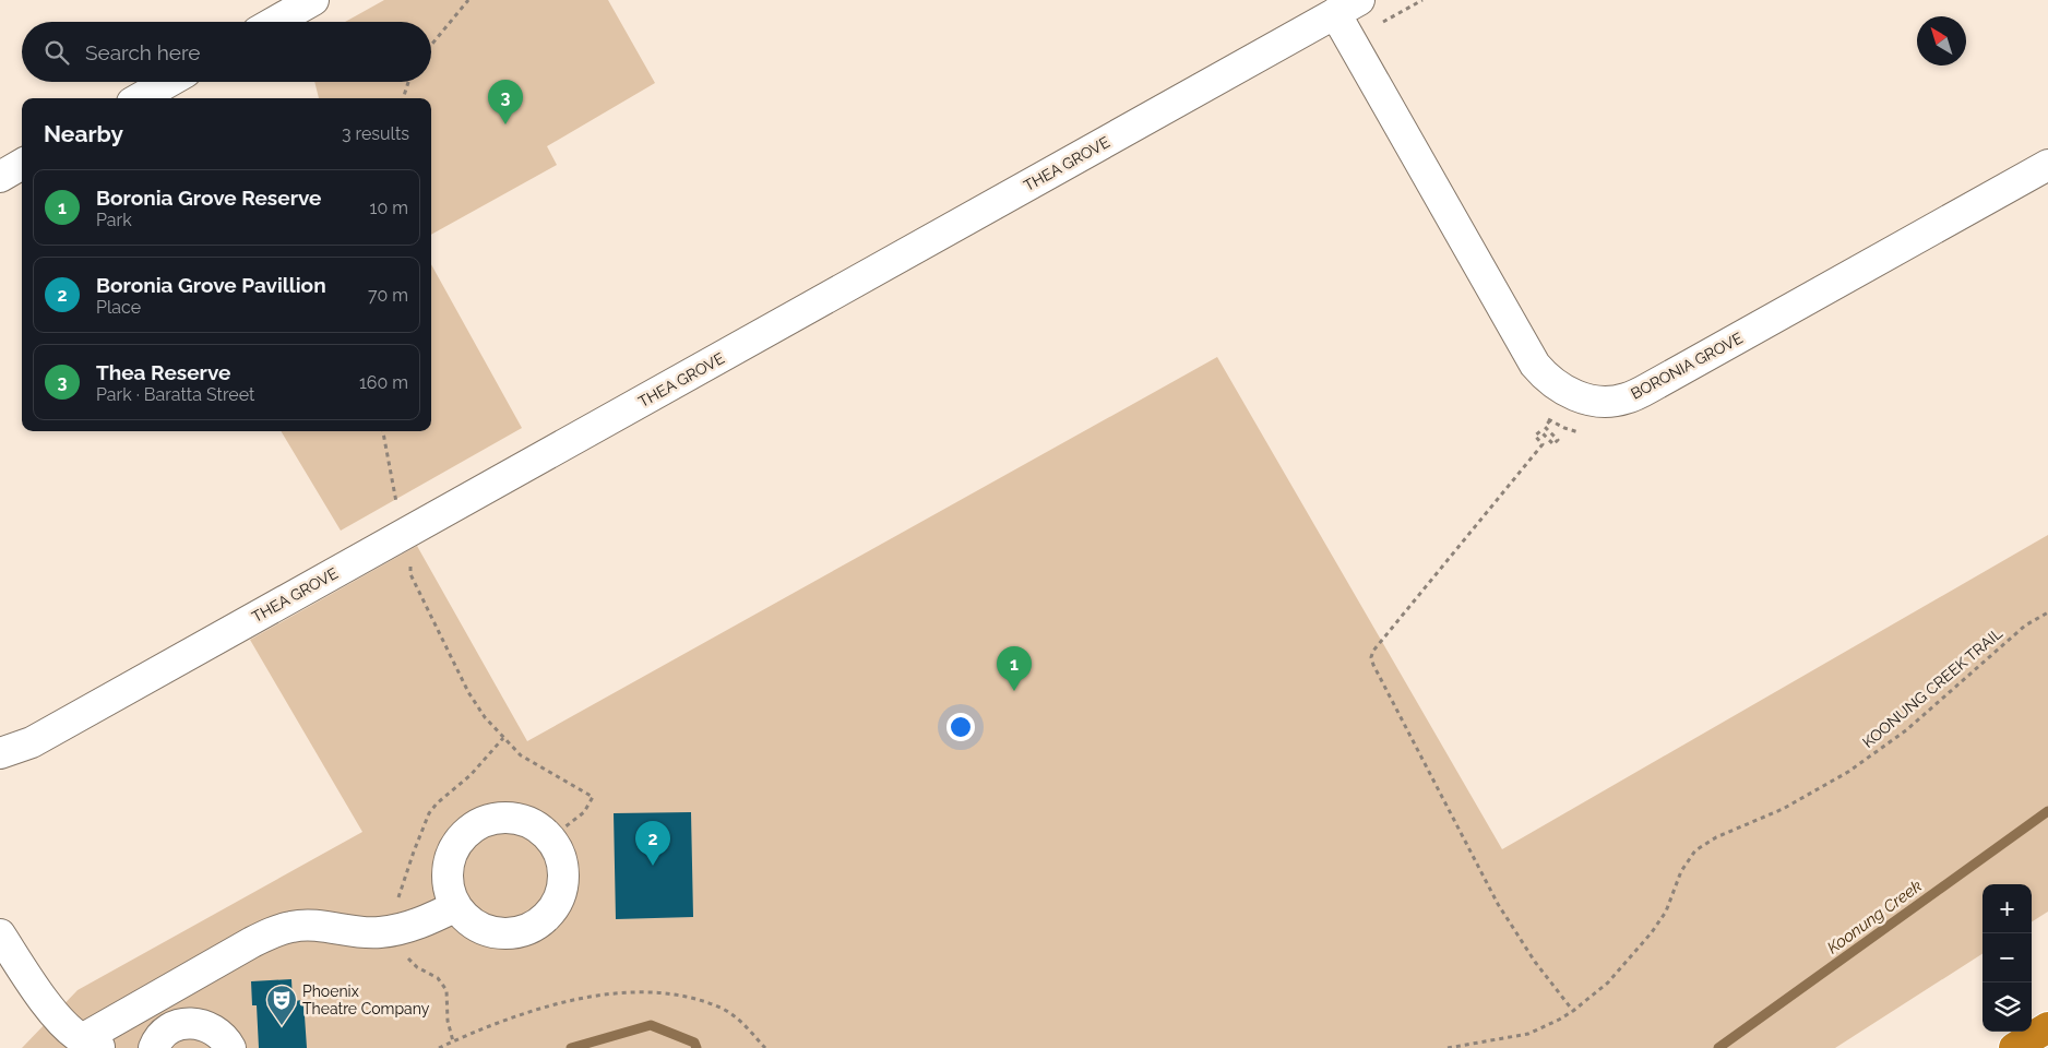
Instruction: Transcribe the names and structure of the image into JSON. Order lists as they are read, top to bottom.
{
  "streets": {
    "street": ["THEA GROVE", "BORONIA GROVE"],
    "path": ["KOONUNG CREEK TRAIL"]
  },
  "crossings": [
    ["THEA GROVE", "BORONIA GROVE"]
  ],
  "water": ["Koonung Creek"],
  "places": {
    "theatre": ["Phoenix Theatre Company"]
  },
  "north": "top left",
  "page": {
    "search": "Search here",
    "pins": ["3", "1", "2"],
    "heading": ["Nearby", "3 results"],
    "list": [
      {
        "mark": "1",
        "name": "Boronia Grove Reserve",
        "note": "Park",
        "value": "10 m"
      },
      {
        "mark": "2",
        "name": "Boronia Grove Pavillion",
        "note": "Place",
        "value": "70 m"
      },
      {
        "mark": "3",
        "name": "Thea Reserve",
        "note": "Park · Baratta Street",
        "value": "160 m"
      }
    ],
    "map_buttons": ["+", "−"]
  }
}
